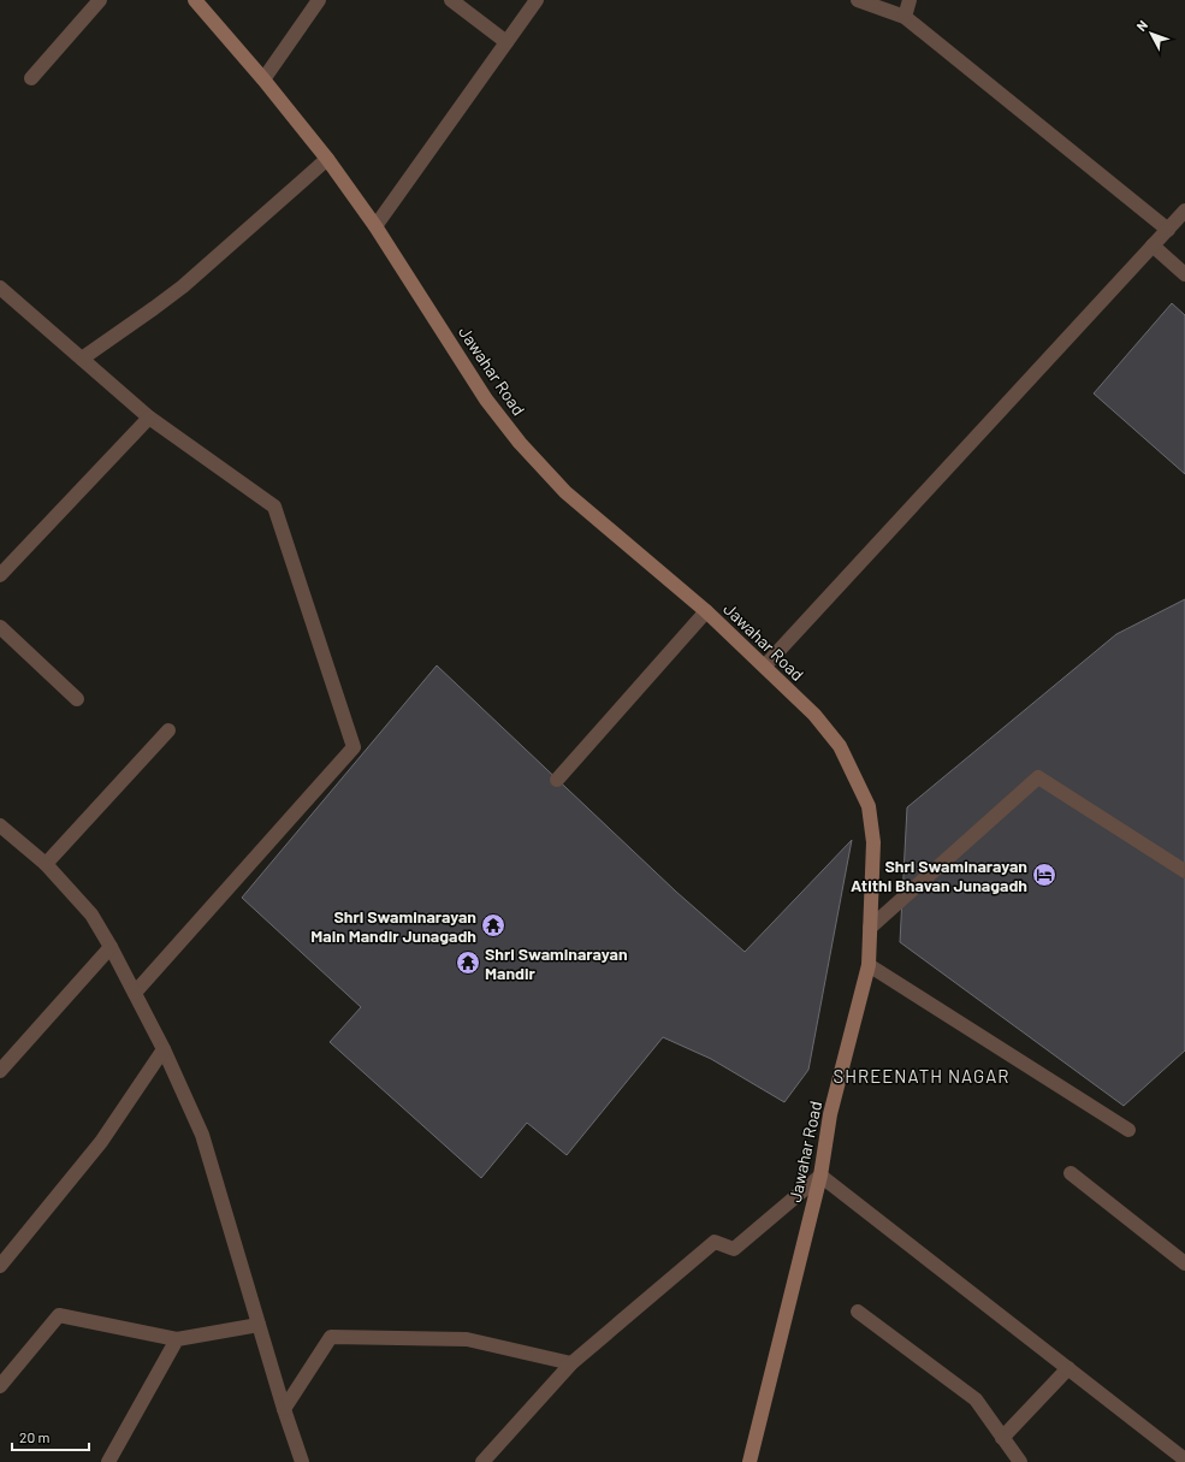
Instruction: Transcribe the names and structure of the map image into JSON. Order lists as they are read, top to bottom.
{
  "streets": {
    "street": ["Jawahar Road"]
  },
  "districts": ["SHREENATH NAGAR"],
  "places": {
    "hotel": ["Shri Swaminarayan Atithi Bhavan Junagadh"],
    "temple": ["Shri Swaminarayan Main Mandir Junagadh", "Shri Swaminarayan Mandir"]
  },
  "scale_bar": "20 m",
  "north": "top left"
}
